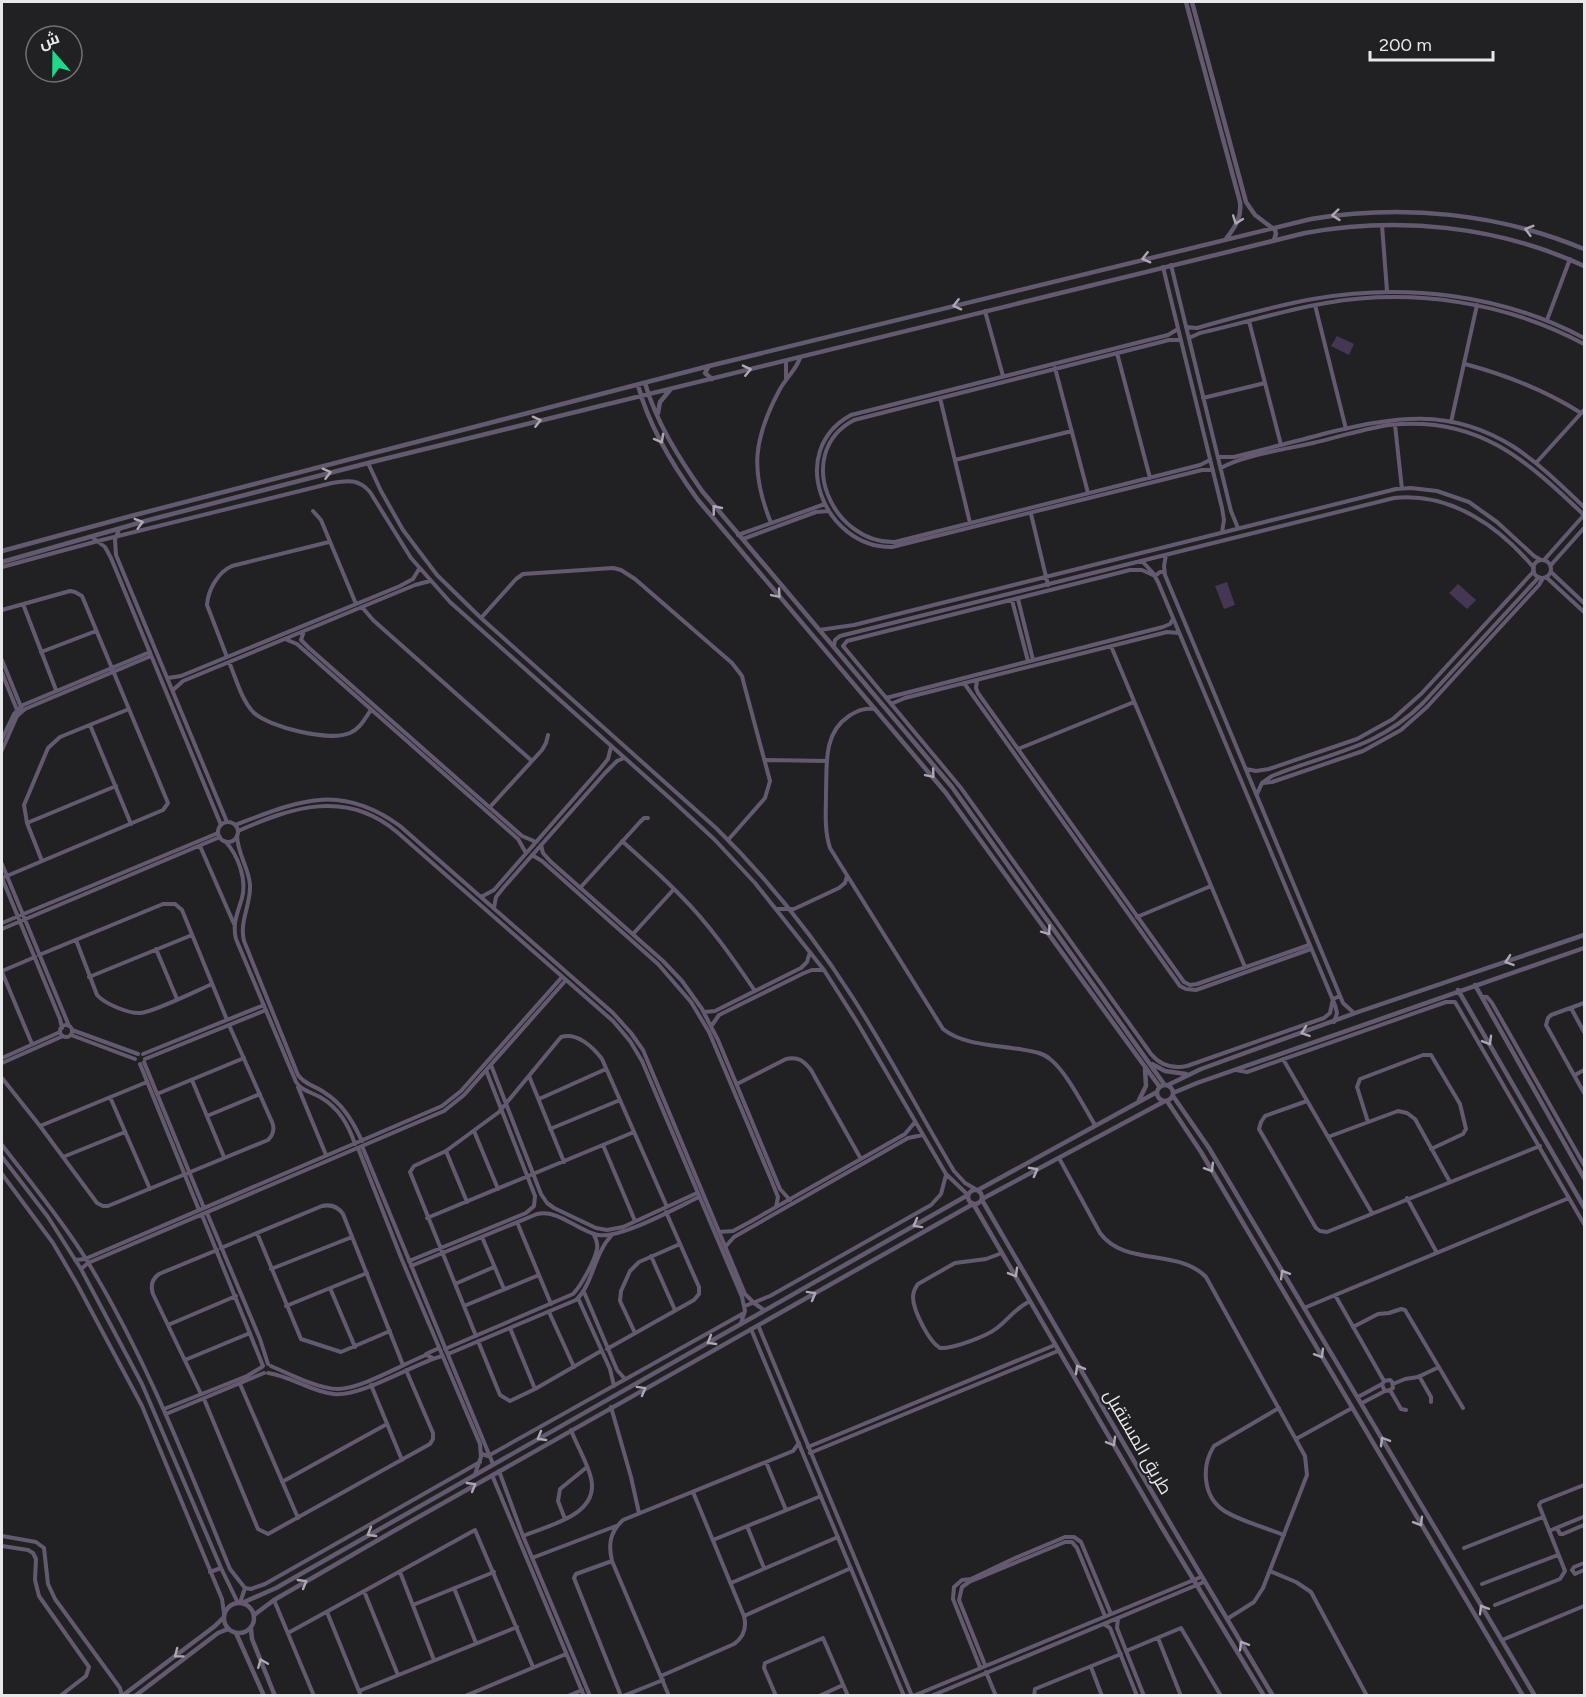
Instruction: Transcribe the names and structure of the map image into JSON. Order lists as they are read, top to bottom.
{
  "streets": {
    "street": ["طريق المستقبل"]
  },
  "scale_bar": "200 m",
  "north": "top"
}
